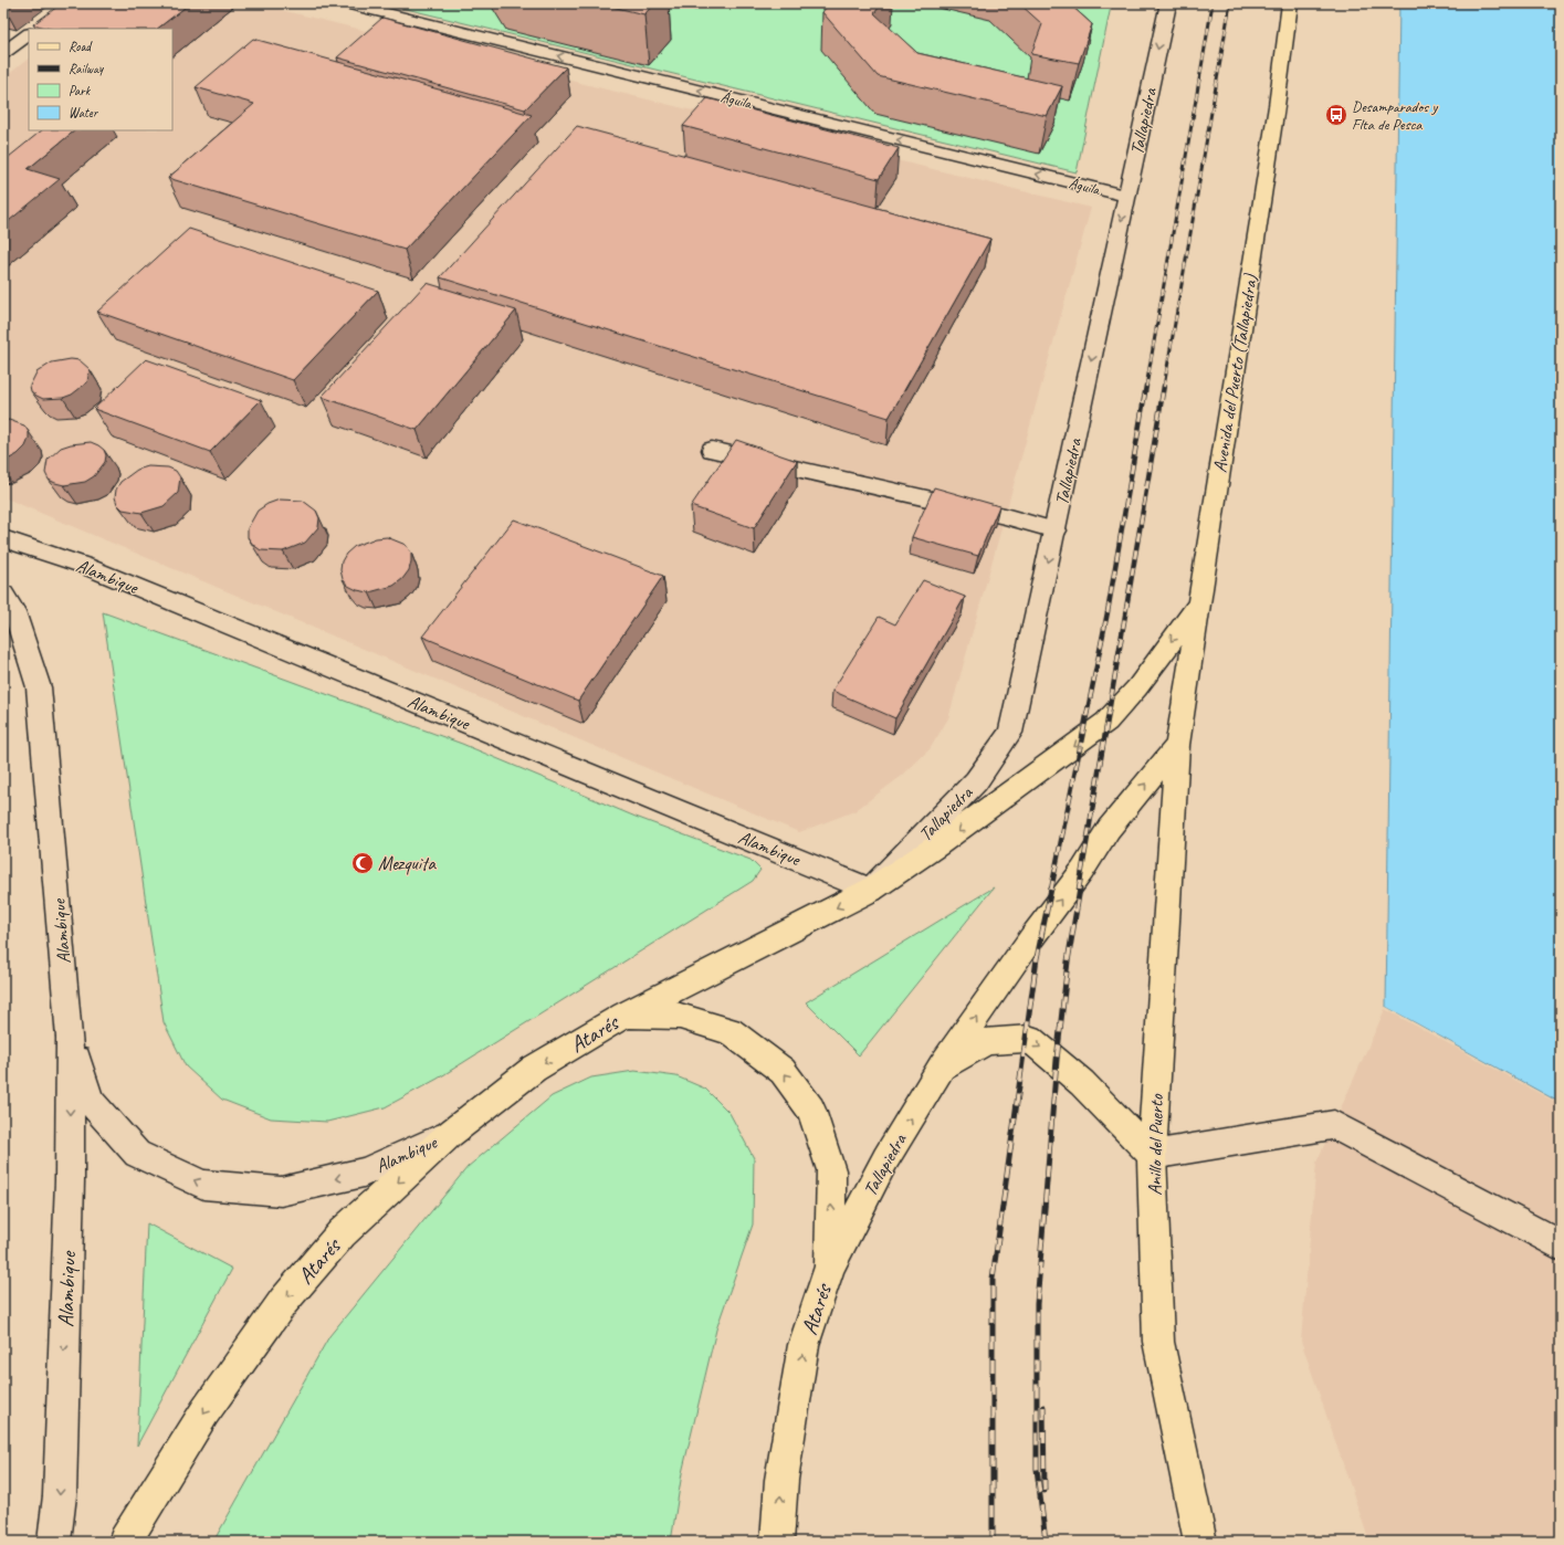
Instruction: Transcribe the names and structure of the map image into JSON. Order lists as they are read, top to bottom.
{
  "streets": {
    "main road": [
      "Tallapiedra",
      "Avenida del Puerto (Tallapiedra)",
      "Atarés",
      "Anillo del Puerto"
    ],
    "street": ["Águila", "Alambique"]
  },
  "crossings": [
    ["Águila", "Tallapiedra"],
    ["Tallapiedra", "Avenida del Puerto (Tallapiedra)"],
    ["Tallapiedra", "Alambique"],
    ["Tallapiedra", "Atarés"],
    ["Tallapiedra", "Anillo del Puerto"],
    ["Avenida del Puerto (Tallapiedra)", "Anillo del Puerto"],
    ["Alambique", "Atarés"]
  ],
  "one_way": ["Águila"],
  "places": {
    "bus stop": ["Desamparados y Flta de Pesca"],
    "mosque": ["Mezquita"]
  },
  "legend": [
    "Road",
    "Railway",
    "Park",
    "Water"
  ]
}
